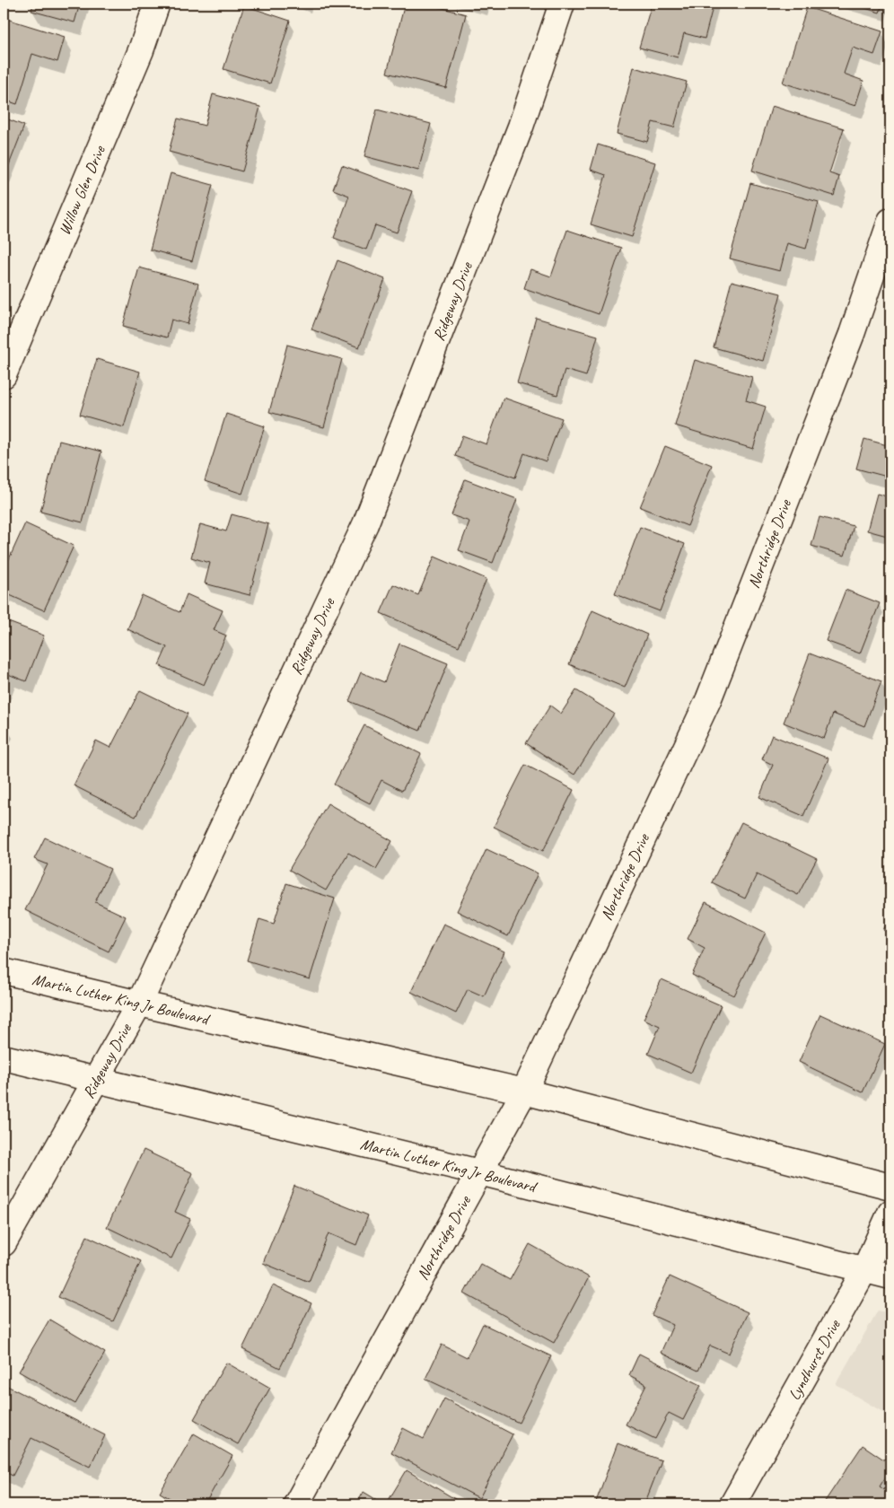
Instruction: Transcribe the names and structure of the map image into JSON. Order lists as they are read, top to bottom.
{
  "streets": {
    "street": [
      "Willow Glen Drive",
      "Ridgeway Drive",
      "Northridge Drive",
      "Martin Luther King Jr Boulevard",
      "Lyndhurst Drive"
    ]
  },
  "crossings": [
    ["Ridgeway Drive", "Martin Luther King Jr Boulevard"],
    ["Northridge Drive", "Martin Luther King Jr Boulevard"],
    ["Martin Luther King Jr Boulevard", "Lyndhurst Drive"]
  ]
}
